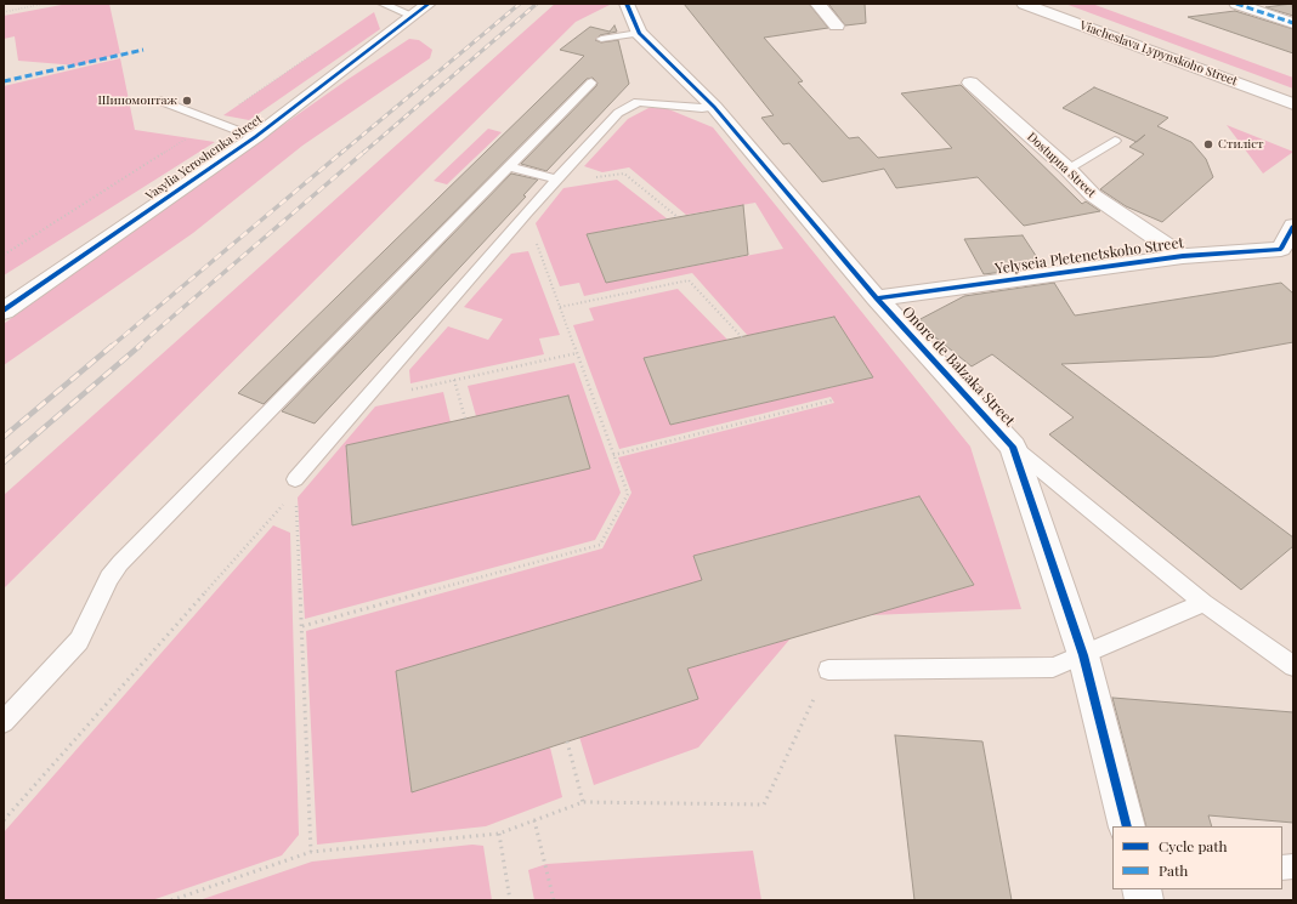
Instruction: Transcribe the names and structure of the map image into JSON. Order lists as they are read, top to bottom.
{
  "streets": {
    "street": [
      "Viacheslava Lypynskoho Street",
      "Vasylia Yeroshenka Street",
      "Dostupna Street",
      "Yelyseia Pletenetskoho Street",
      "Onore de Balzaka Street"
    ]
  },
  "crossings": [
    ["Dostupna Street", "Yelyseia Pletenetskoho Street"],
    ["Yelyseia Pletenetskoho Street", "Onore de Balzaka Street"]
  ],
  "places": ["Шиномонтаж", "Стиліст"],
  "legend": ["Cycle path", "Path"]
}
